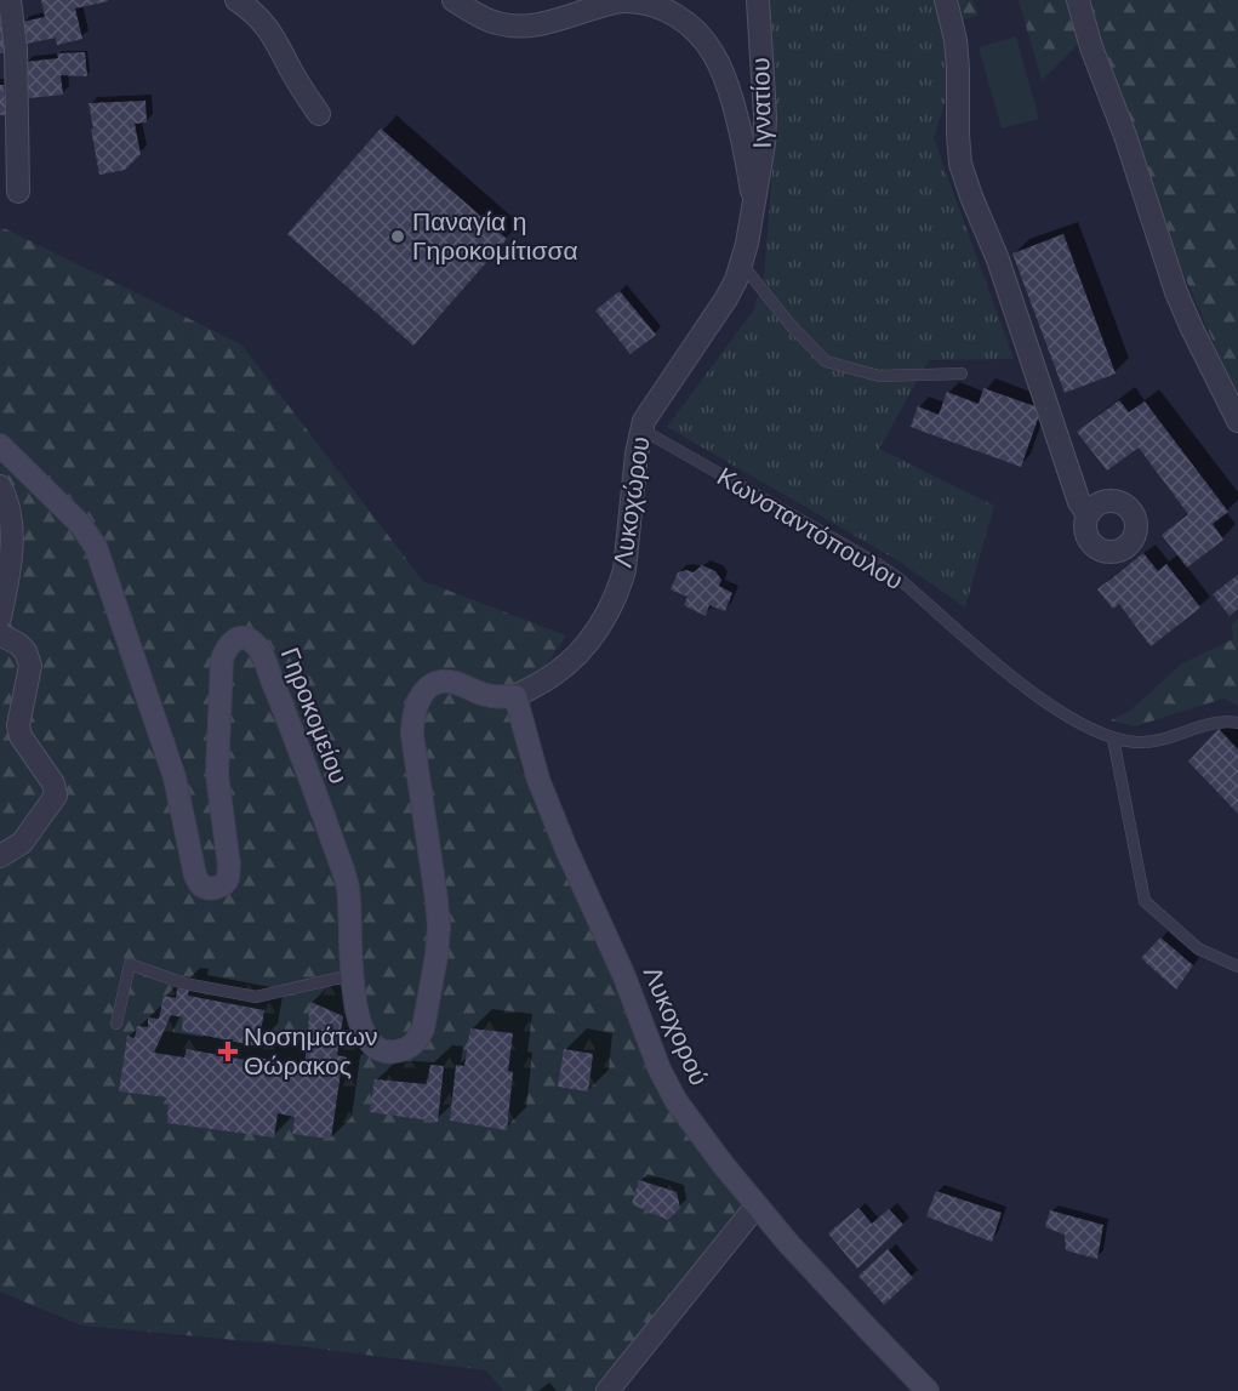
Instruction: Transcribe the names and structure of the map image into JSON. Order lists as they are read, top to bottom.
{
  "streets": {
    "street": [
      "Ιγνατίου",
      "Λυκοχώρου",
      "Γηροκομείου",
      "Λυκοχορού"
    ],
    "lane": ["Κωνσταντόπουλου"]
  },
  "crossings": [
    ["Ιγνατίου", "Λυκοχώρου"],
    ["Λυκοχώρου", "Κωνσταντόπουλου"],
    ["Λυκοχώρου", "Γηροκομείου"],
    ["Λυκοχώρου", "Λυκοχορού"],
    ["Γηροκομείου", "Λυκοχορού"]
  ],
  "places": {
    "other": ["Παναγία η Γηροκομίτισσα"],
    "health": ["Νοσημάτων Θώρακος"]
  }
}
